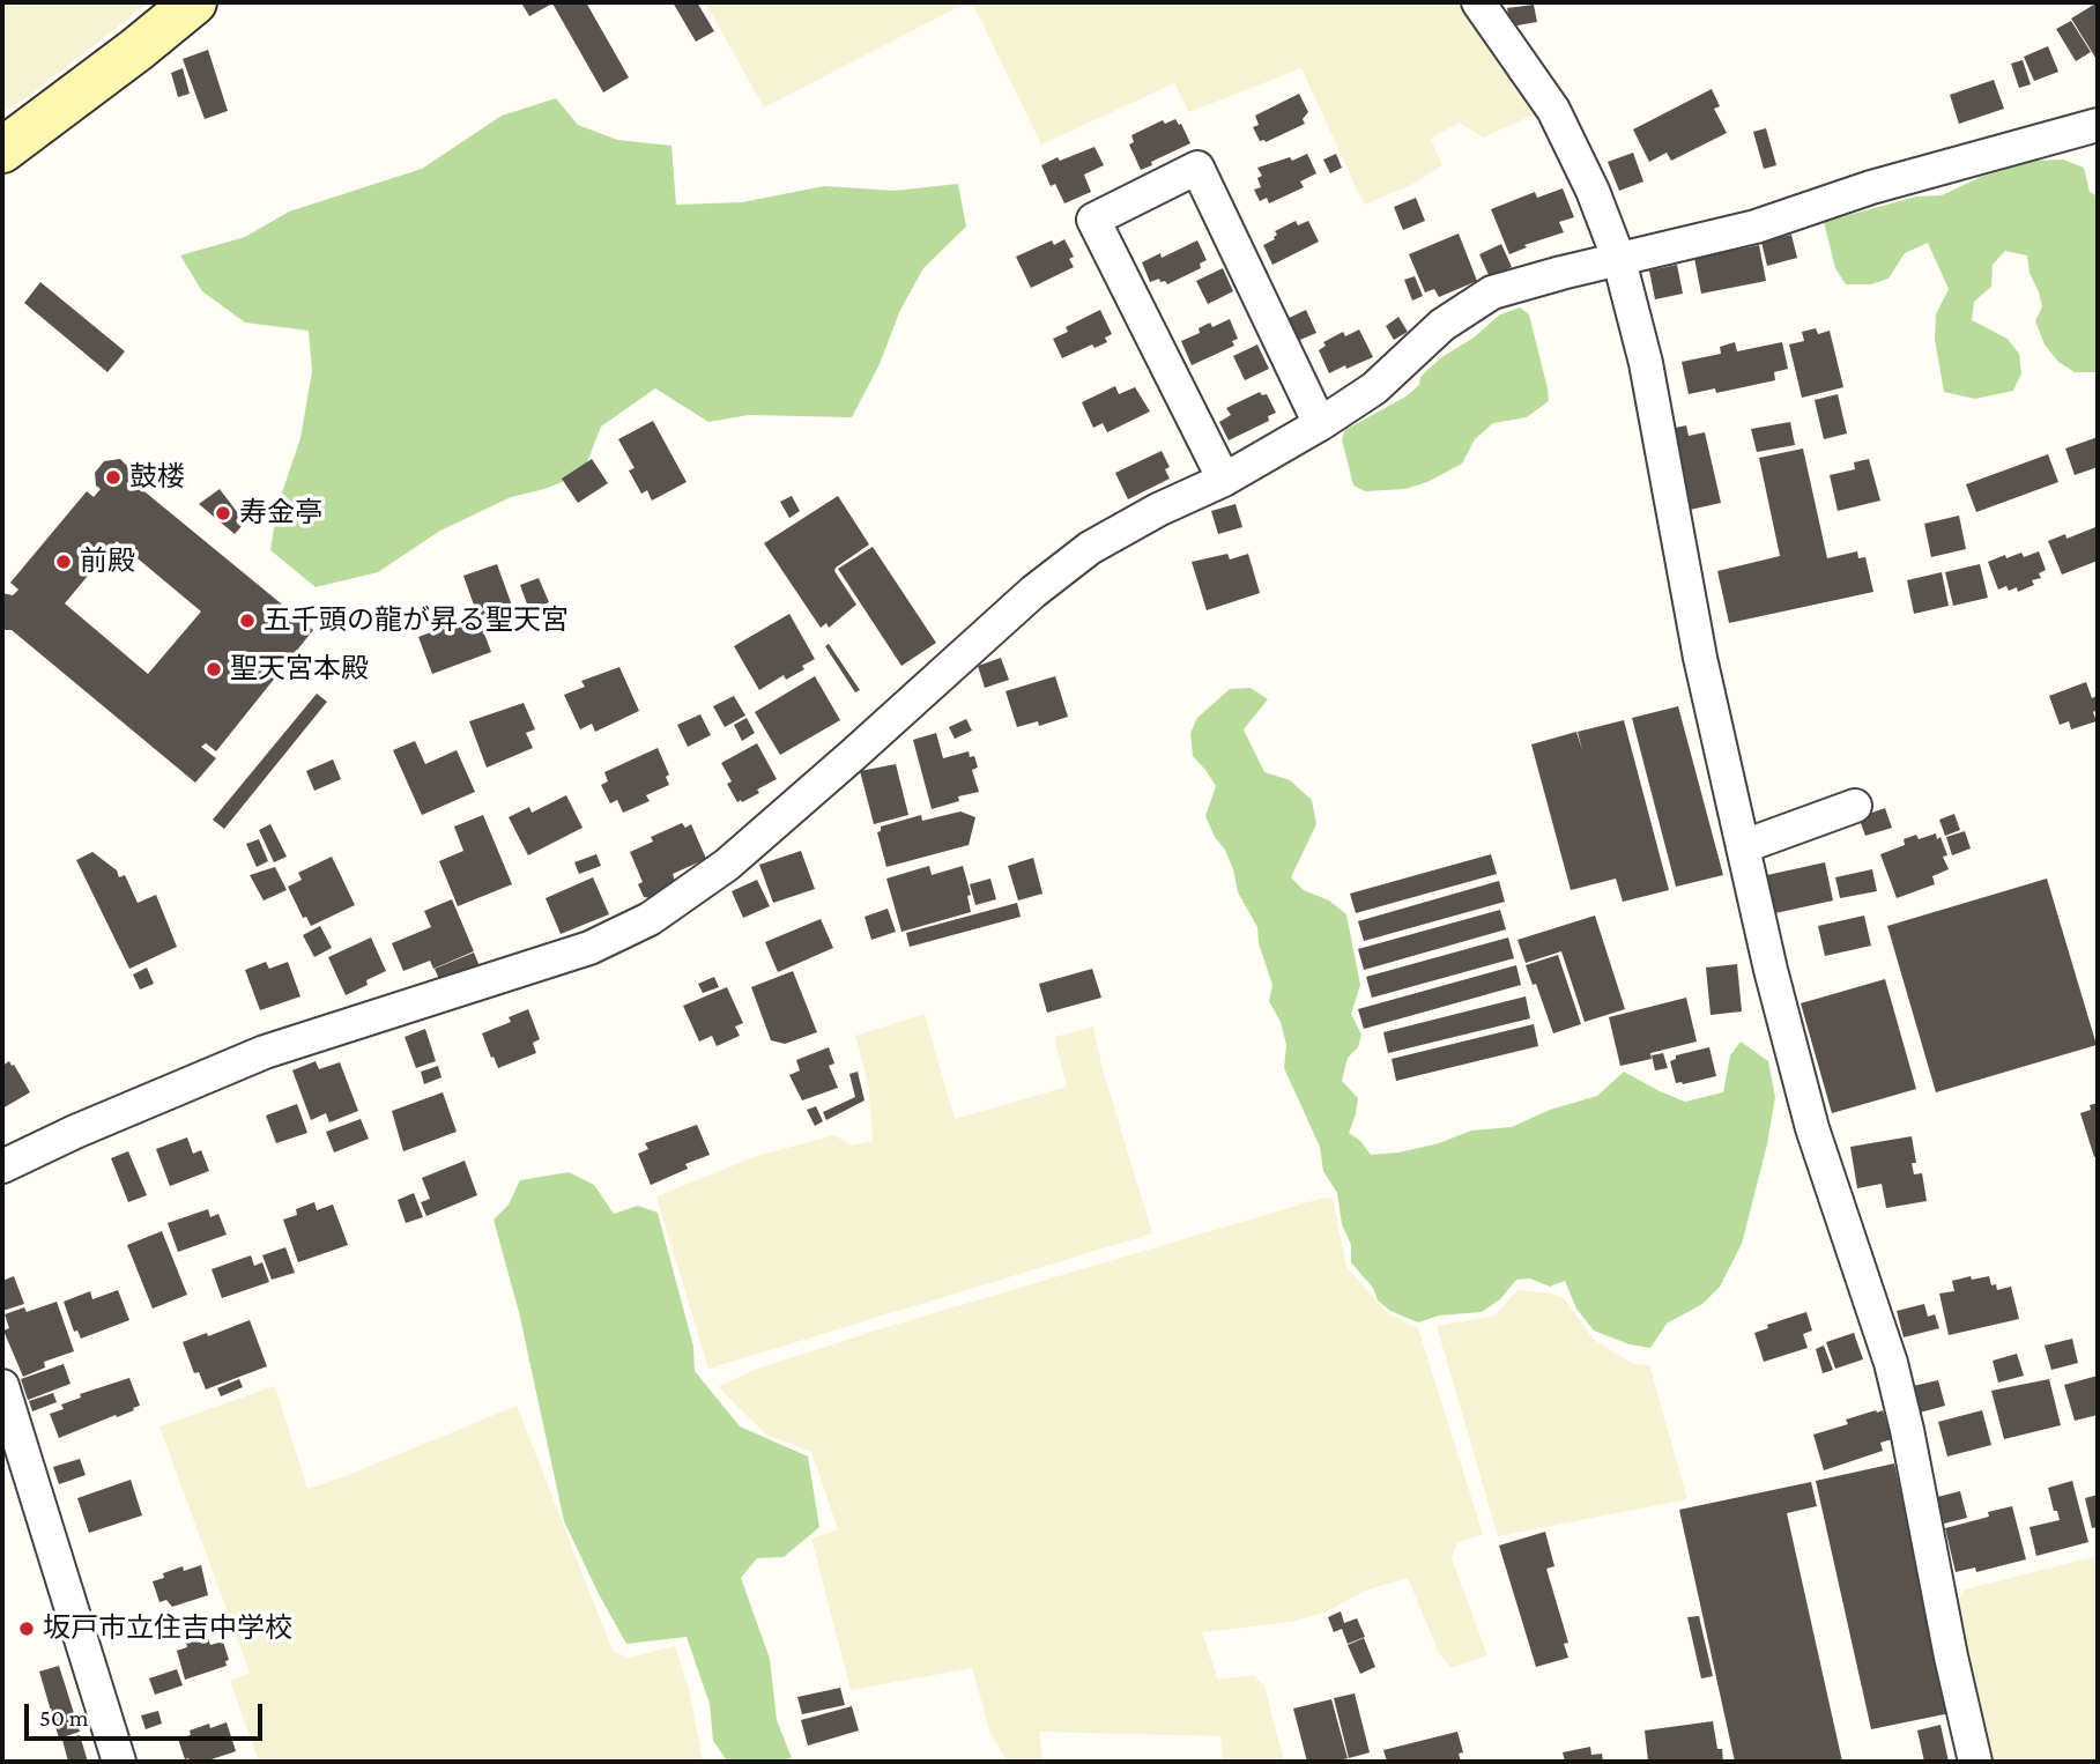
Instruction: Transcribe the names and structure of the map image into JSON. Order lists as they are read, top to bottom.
{
  "places": [
    "鼓楼",
    "寿金亭",
    "前殿",
    "五千頭の龍が昇る聖天宮",
    "聖天宮本殿",
    "坂戸市立住吉中学校"
  ],
  "scale_bar": "50 m"
}
